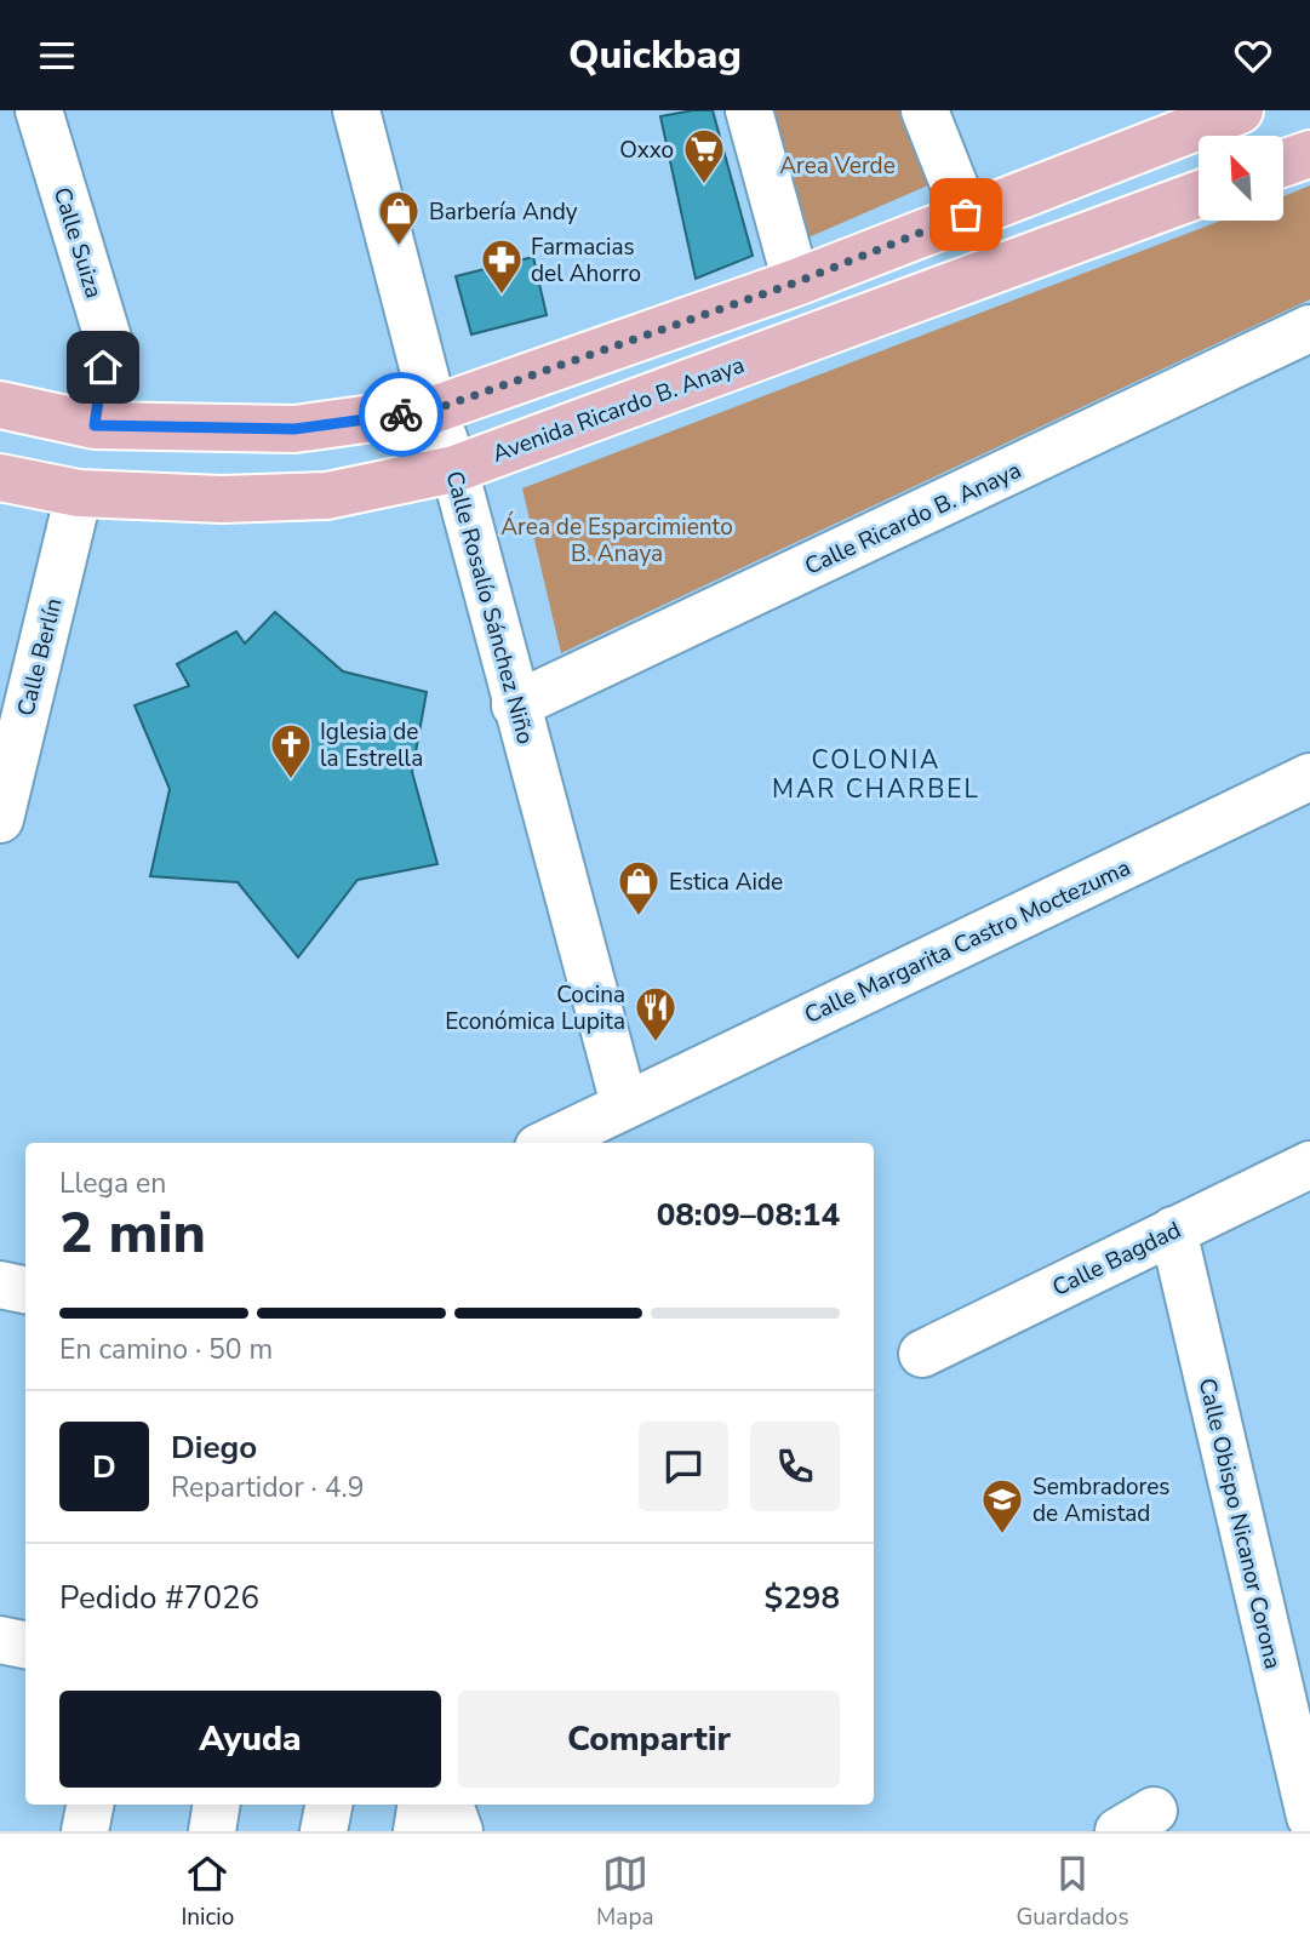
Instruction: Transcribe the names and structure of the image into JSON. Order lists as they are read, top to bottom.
{
  "streets": {
    "main road": ["Avenida Ricardo B. Anaya"],
    "street": [
      "Calle Suiza",
      "Calle Ricardo B. Anaya",
      "Calle Rosalío Sánchez Niño",
      "Calle Berlín",
      "Calle Margarita Castro Moctezuma",
      "Calle Bagdad",
      "Calle Obispo Nicanor Corona"
    ]
  },
  "crossings": [
    ["Avenida Ricardo B. Anaya", "Calle Rosalío Sánchez Niño"],
    ["Avenida Ricardo B. Anaya", "Calle Berlín"],
    ["Calle Ricardo B. Anaya", "Calle Rosalío Sánchez Niño"],
    ["Calle Rosalío Sánchez Niño", "Calle Margarita Castro Moctezuma"],
    ["Calle Bagdad", "Calle Obispo Nicanor Corona"]
  ],
  "districts": ["COLONIA MAR CHARBEL"],
  "parks": ["Area Verde", "Área de Esparcimiento B. Anaya"],
  "places": {
    "supermarket": ["Oxxo"],
    "shop": ["Barbería Andy", "Estica Aide"],
    "pharmacy": ["Farmacias del Ahorro"],
    "church": ["Iglesia de la Estrella"],
    "restaurant": ["Cocina Económica Lupita"],
    "school or university": ["Sembradores de Amistad"]
  },
  "north": "top left",
  "page": {
    "header": "Quickbag",
    "heading": ["2 min", "Llega en", "08:09–08:14"],
    "panel": [
      "Diego",
      "Repartidor · 4.9",
      "Pedido #7026",
      "$298"
    ],
    "bar": "En camino · 50 m",
    "round": "D",
    "buttons": ["Ayuda", "Compartir"],
    "tabs": ["Inicio", "Mapa", "Guardados"]
  }
}
